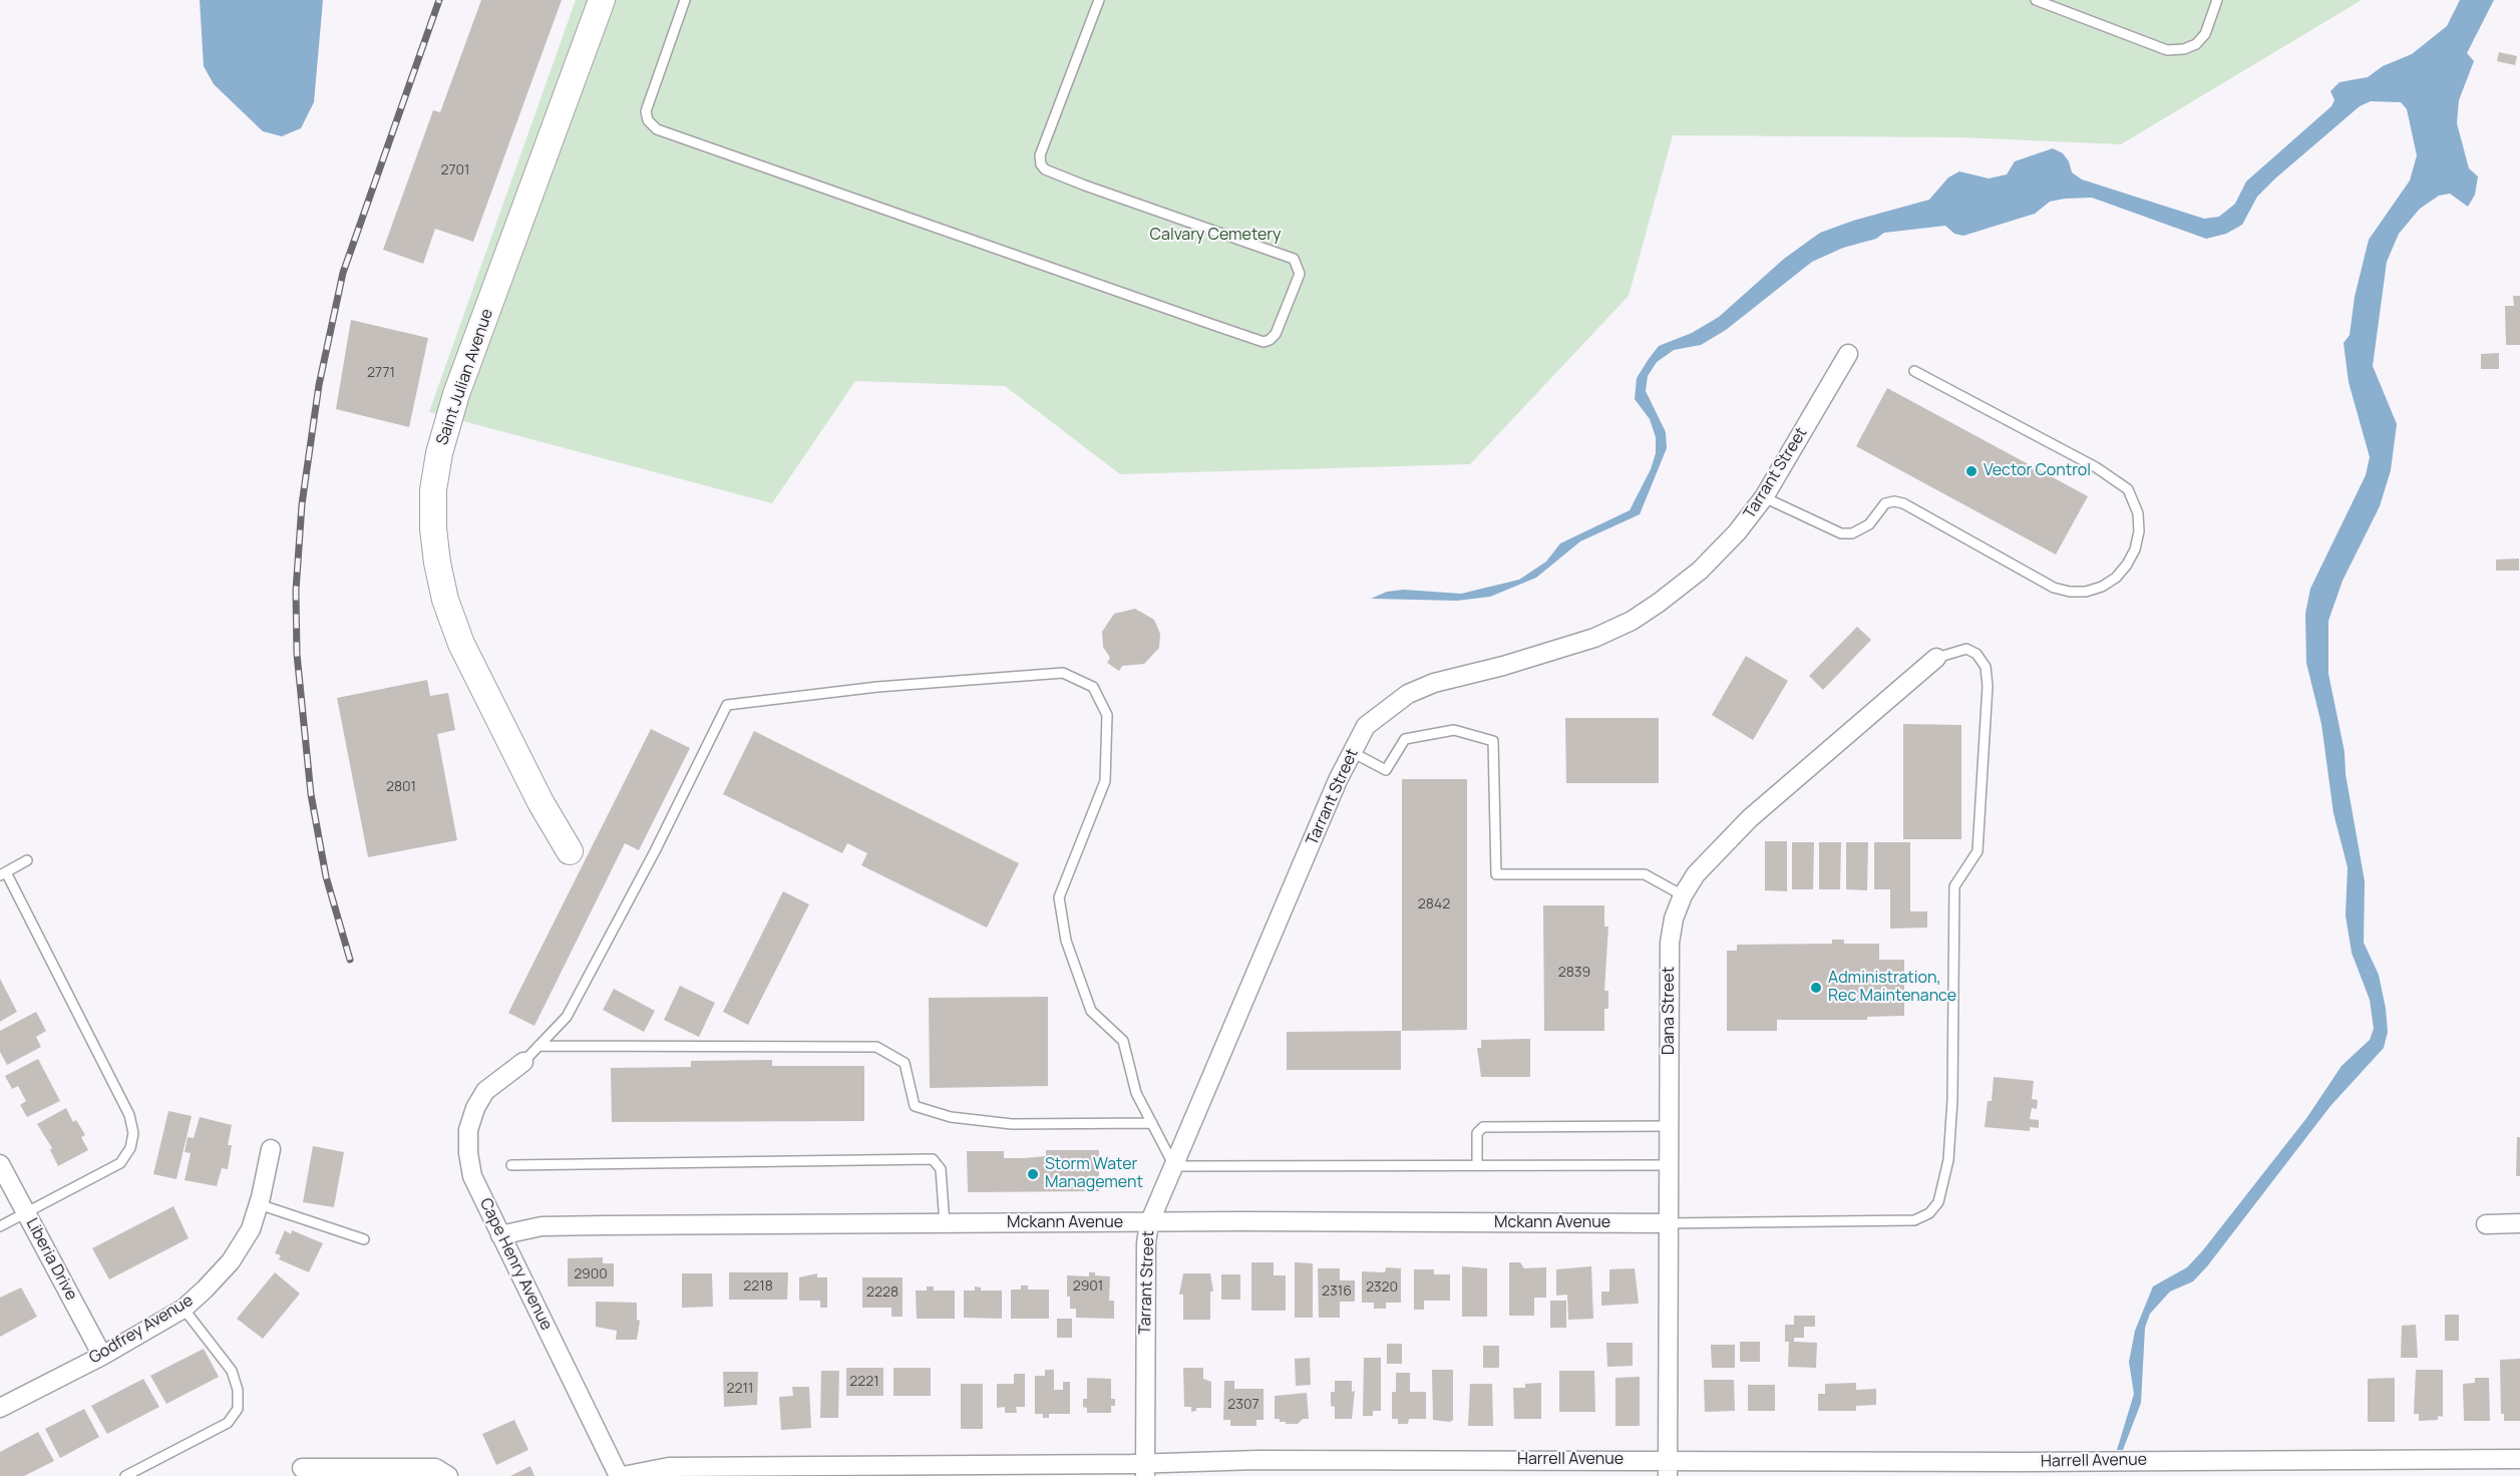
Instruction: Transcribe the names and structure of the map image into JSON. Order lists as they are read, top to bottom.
{
  "streets": {
    "street": [
      "Saint Julian Avenue",
      "Tarrant Street",
      "Dana Street",
      "Mckann Avenue",
      "Liberia Drive",
      "Cape Henry Avenue",
      "Godfrey Avenue",
      "Harrell Avenue"
    ]
  },
  "crossings": [
    ["Tarrant Street", "Mckann Avenue"],
    ["Tarrant Street", "Harrell Avenue"],
    ["Dana Street", "Mckann Avenue"],
    ["Dana Street", "Harrell Avenue"],
    ["Mckann Avenue", "Cape Henry Avenue"],
    ["Liberia Drive", "Godfrey Avenue"],
    ["Cape Henry Avenue", "Harrell Avenue"]
  ],
  "parks": ["Calvary Cemetery"],
  "places": ["Vector Control", "Administration, Rec Maintenance", "Storm Water Management"],
  "house_numbers": [
    "2701",
    "2771",
    "2801",
    "2842",
    "2839",
    "2900",
    "2218",
    "2901",
    "2320",
    "2316",
    "2228",
    "2221",
    "2211",
    "2307"
  ]
}
